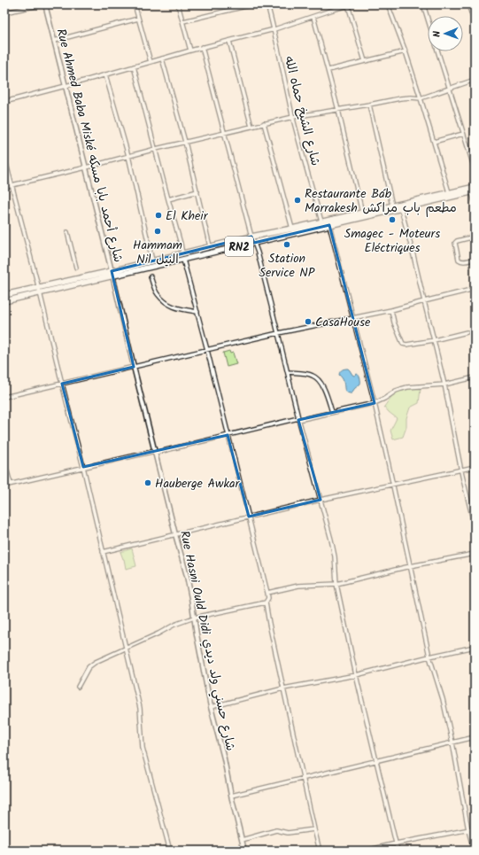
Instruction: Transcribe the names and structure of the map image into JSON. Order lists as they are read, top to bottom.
{
  "streets": {
    "highway": ["RN2"],
    "street": ["شارع الشيخ حماه الله", "Rue Ahmed Baba Miské شارع أحمد بابا مسكه", "Rue Hasni Ould Didi شارع حسني ولد ديدي"]
  },
  "crossings": [
    ["شارع الشيخ حماه الله", "RN2"],
    ["Rue Ahmed Baba Miské شارع أحمد بابا مسكه", "RN2"],
    ["Rue Ahmed Baba Miské شارع أحمد بابا مسكه", "Rue Hasni Ould Didi شارع حسني ولد ديدي"],
    ["RN2", "Rue Hasni Ould Didi شارع حسني ولد ديدي"]
  ],
  "places": [
    "Restaurante Báb Marrakesh مطعم باب مراكش",
    "El Kheir",
    "Smagec - Moteurs Eléctriques",
    "Hammam Nil النيل",
    "Station Service NP",
    "CasaHouse",
    "Hauberge Awkar"
  ],
  "north": "left"
}
